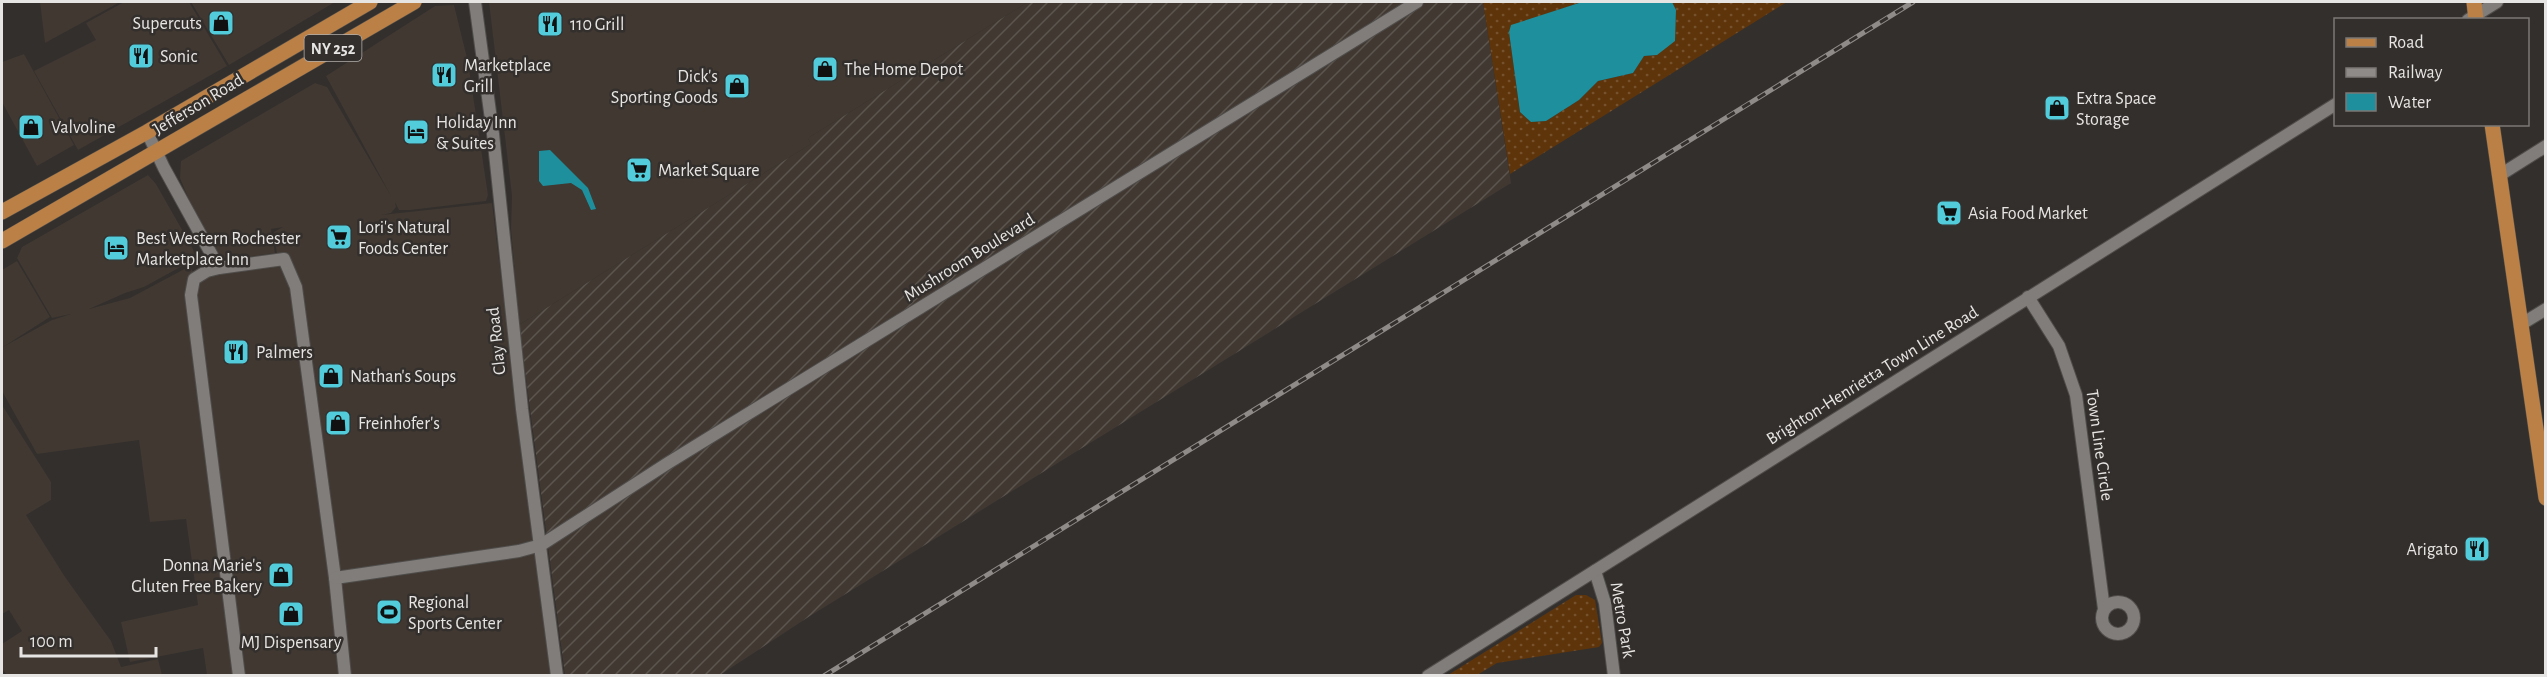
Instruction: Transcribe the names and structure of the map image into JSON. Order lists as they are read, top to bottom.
{
  "streets": {
    "main road": ["NY 252", "Jefferson Road"],
    "street": [
      "Mushroom Boulevard",
      "Clay Road",
      "Brighton-Henrietta Town Line Road",
      "Town Line Circle",
      "Metro Park"
    ]
  },
  "crossings": [
    ["Mushroom Boulevard", "Clay Road"],
    ["Brighton-Henrietta Town Line Road", "Town Line Circle"],
    ["Brighton-Henrietta Town Line Road", "Metro Park"]
  ],
  "places": {
    "shop": [
      "Supercuts",
      "The Home Depot",
      "Dick's Sporting Goods",
      "Extra Space Storage",
      "Valvoline",
      "Nathan's Soups",
      "Freinhofer's",
      "Donna Marie's Gluten Free Bakery",
      "MJ Dispensary"
    ],
    "restaurant": [
      "110 Grill",
      "Sonic",
      "Marketplace Grill",
      "Palmers",
      "Arigato"
    ],
    "hotel": ["Holiday Inn & Suites", "Best Western Rochester Marketplace Inn"],
    "supermarket": ["Market Square", "Asia Food Market", "Lori's Natural Foods Center"],
    "sports": ["Regional Sports Center"]
  },
  "legend": ["Road", "Railway", "Water"],
  "scale_bar": "100 m"
}
